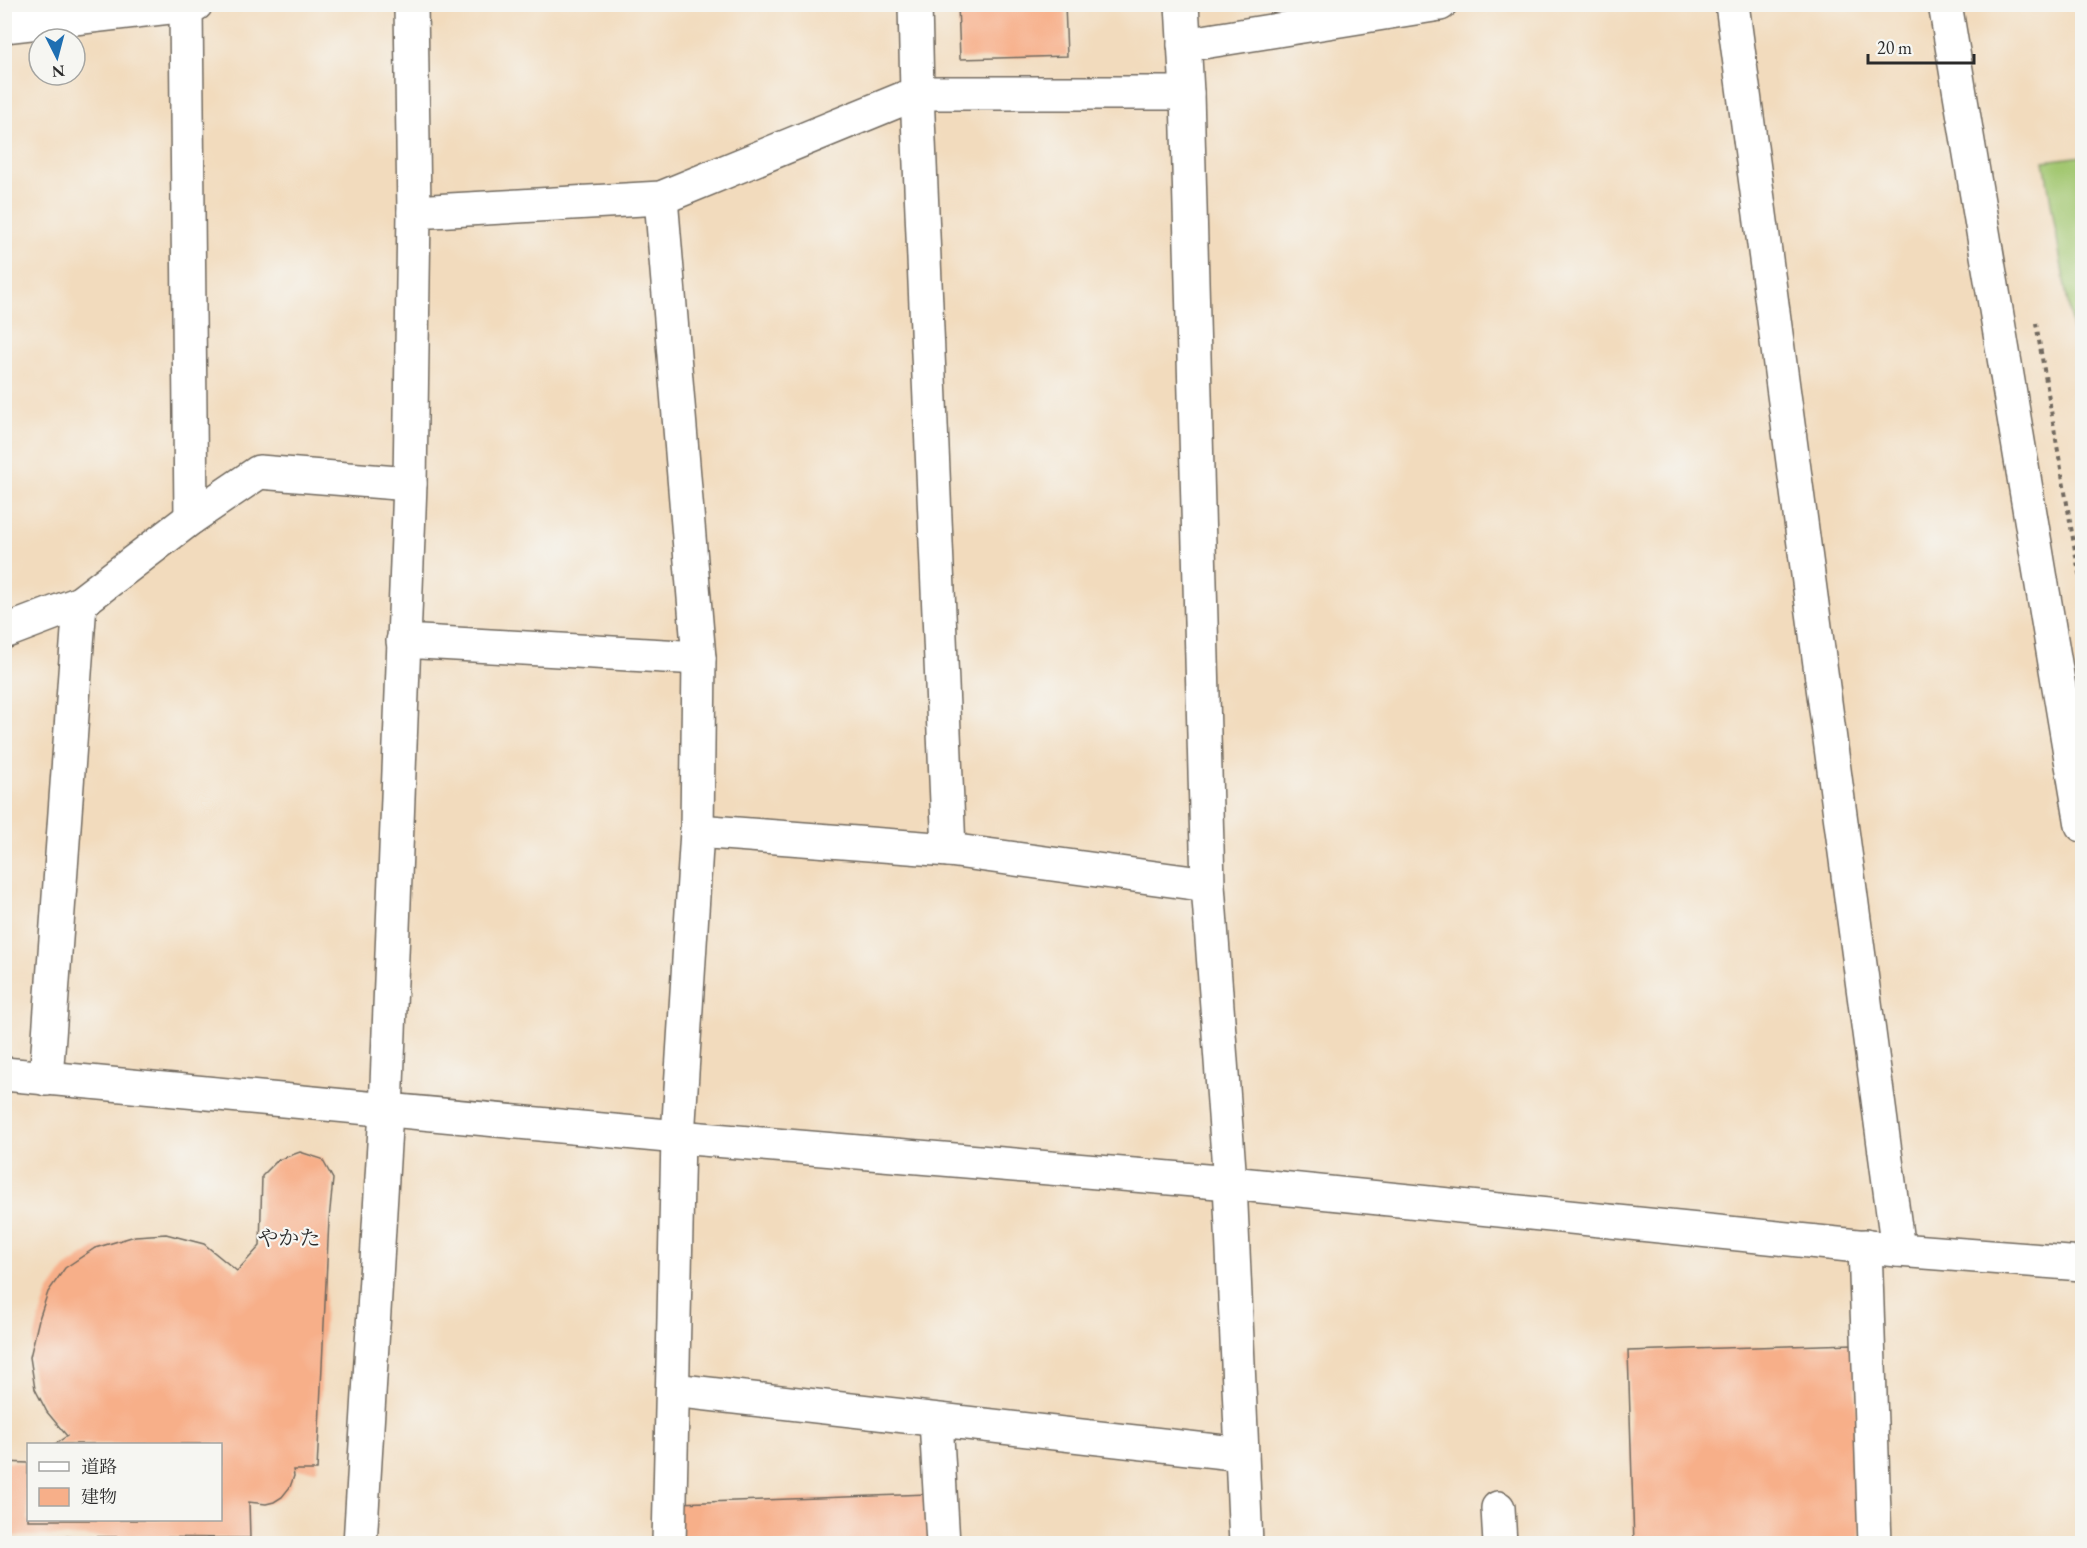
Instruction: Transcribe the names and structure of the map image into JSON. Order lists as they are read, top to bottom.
{
  "districts": ["やかた"],
  "legend": ["道路", "建物"],
  "scale_bar": "20 m",
  "north": "bottom"
}
